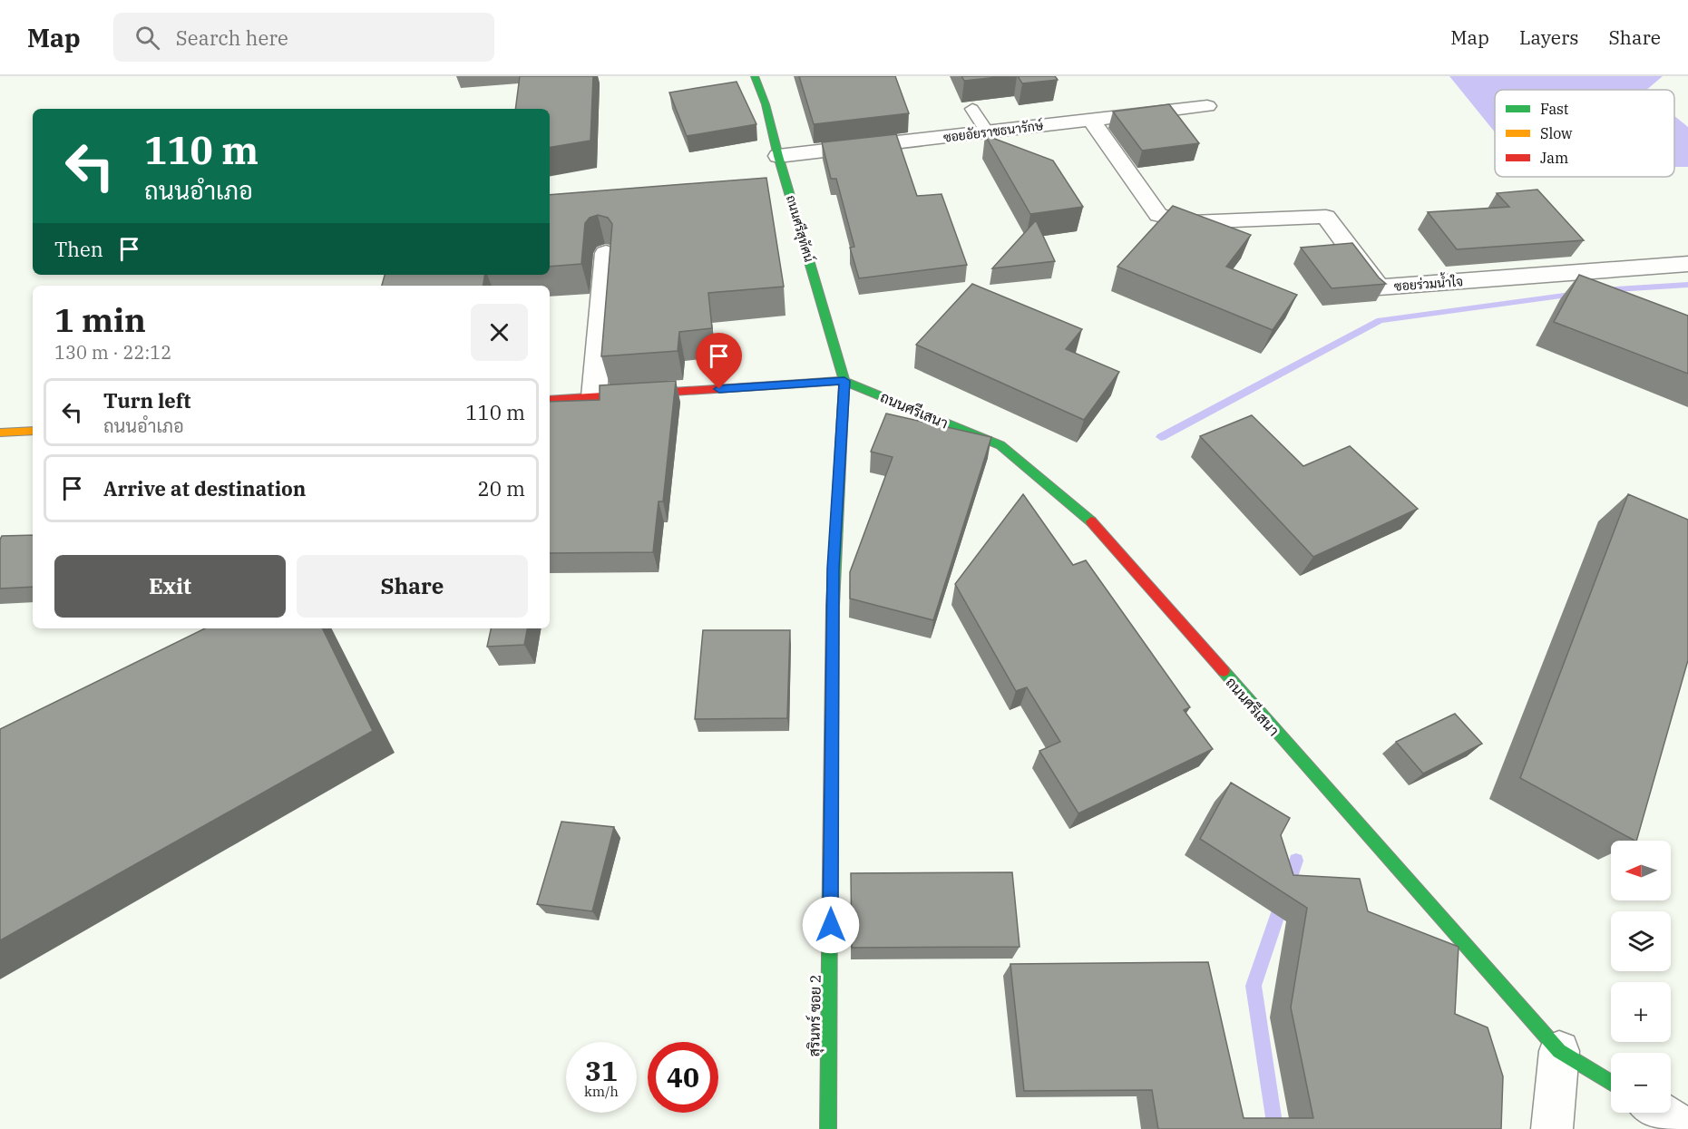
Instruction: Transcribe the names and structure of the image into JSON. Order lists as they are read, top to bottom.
{
  "streets": {
    "street": [
      "ซอยอัยราชธนารักษ์",
      "ถนนศรีสุทัศน์",
      "ซอยร่วมน้ำใจ",
      "ถนนศรีเสนา",
      "สุรินทร์ ซอย 2"
    ]
  },
  "crossings": [
    ["ซอยอัยราชธนารักษ์", "ถนนศรีสุทัศน์"],
    ["ซอยอัยราชธนารักษ์", "ซอยร่วมน้ำใจ"],
    ["ถนนศรีสุทัศน์", "ถนนศรีเสนา"],
    ["ถนนศรีสุทัศน์", "สุรินทร์ ซอย 2"],
    ["ถนนศรีเสนา", "สุรินทร์ ซอย 2"]
  ],
  "legend": ["Fast", "Slow", "Jam"],
  "north": "left",
  "page": {
    "header": "Map",
    "search": "Search here",
    "nav": ["Map", "Layers", "Share"],
    "turn": ["110 m", "ถนนอำเภอ"],
    "then": "Then",
    "heading": ["1 min", "130 m · 22:12"],
    "list": [
      {
        "name": "Turn left",
        "note": "ถนนอำเภอ",
        "value": "110 m"
      },
      {
        "name": "Arrive at destination",
        "value": "20 m"
      }
    ],
    "buttons": ["Exit", "Share"],
    "map_buttons": ["+", "−"],
    "speed": "31 km/h",
    "limit": "40"
  }
}
